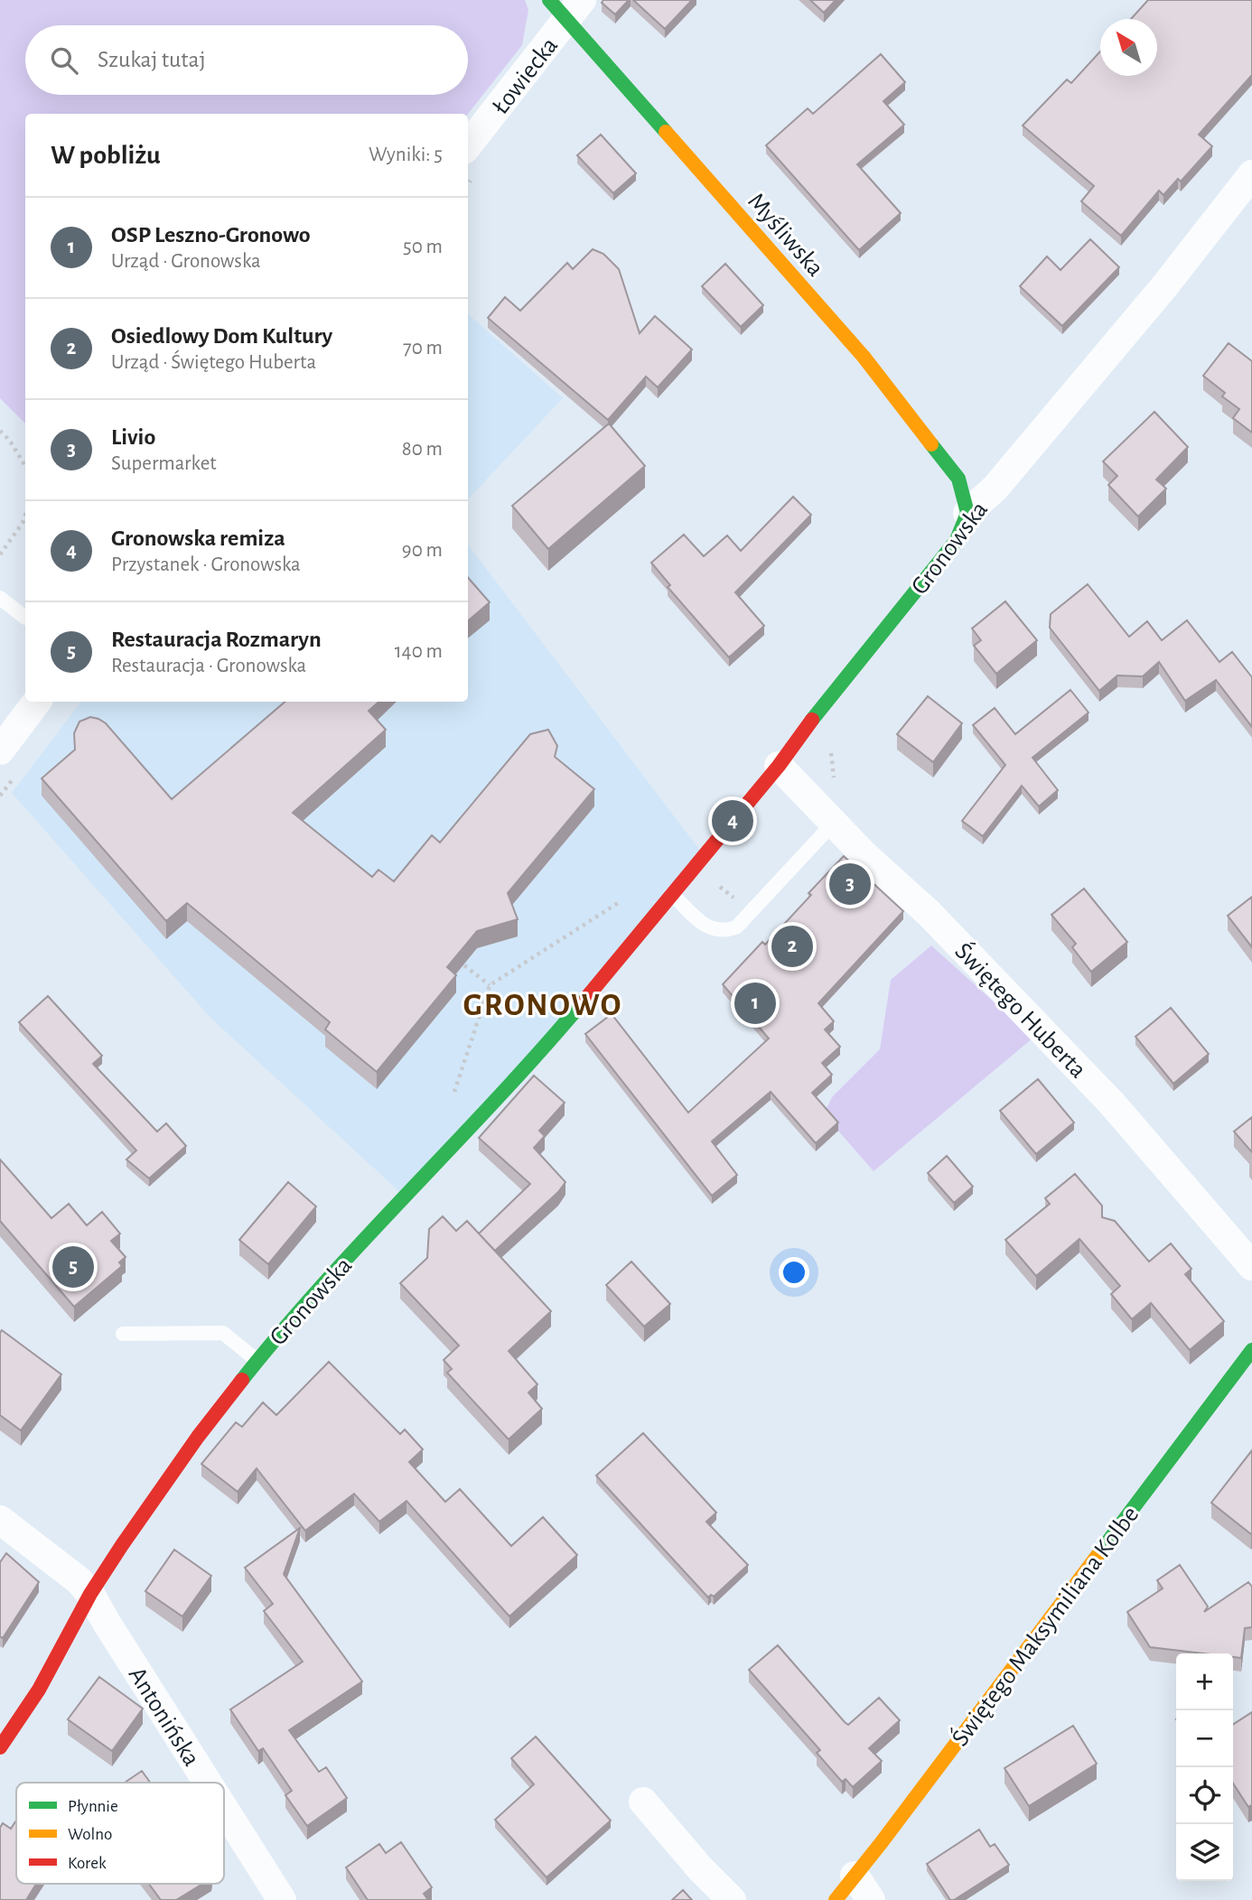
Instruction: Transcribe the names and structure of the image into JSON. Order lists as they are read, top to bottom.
{
  "streets": {
    "street": [
      "Łowiecka",
      "Myśliwska",
      "Gronowska",
      "Świętego Huberta",
      "Świętego Maksymiliana Kolbe",
      "Antonińska"
    ]
  },
  "crossings": [
    ["Łowiecka", "Myśliwska"],
    ["Myśliwska", "Gronowska"],
    ["Gronowska", "Świętego Huberta"],
    ["Gronowska", "Antonińska"]
  ],
  "districts": ["GRONOWO"],
  "legend": ["Płynnie", "Wolno", "Korek"],
  "north": "top left",
  "page": {
    "search": "Szukaj tutaj",
    "heading": ["W pobliżu", "Wyniki: 5"],
    "list": [
      {
        "mark": "1",
        "name": "OSP Leszno-Gronowo",
        "note": "Urząd · Gronowska",
        "value": "50 m"
      },
      {
        "mark": "2",
        "name": "Osiedlowy Dom Kultury",
        "note": "Urząd · Świętego Huberta",
        "value": "70 m"
      },
      {
        "mark": "3",
        "name": "Livio",
        "note": "Supermarket",
        "value": "80 m"
      },
      {
        "mark": "4",
        "name": "Gronowska remiza",
        "note": "Przystanek · Gronowska",
        "value": "90 m"
      },
      {
        "mark": "5",
        "name": "Restauracja Rozmaryn",
        "note": "Restauracja · Gronowska",
        "value": "140 m"
      }
    ],
    "pins": [
      "4",
      "3",
      "2",
      "1",
      "5"
    ],
    "map_buttons": ["+", "−"]
  }
}
